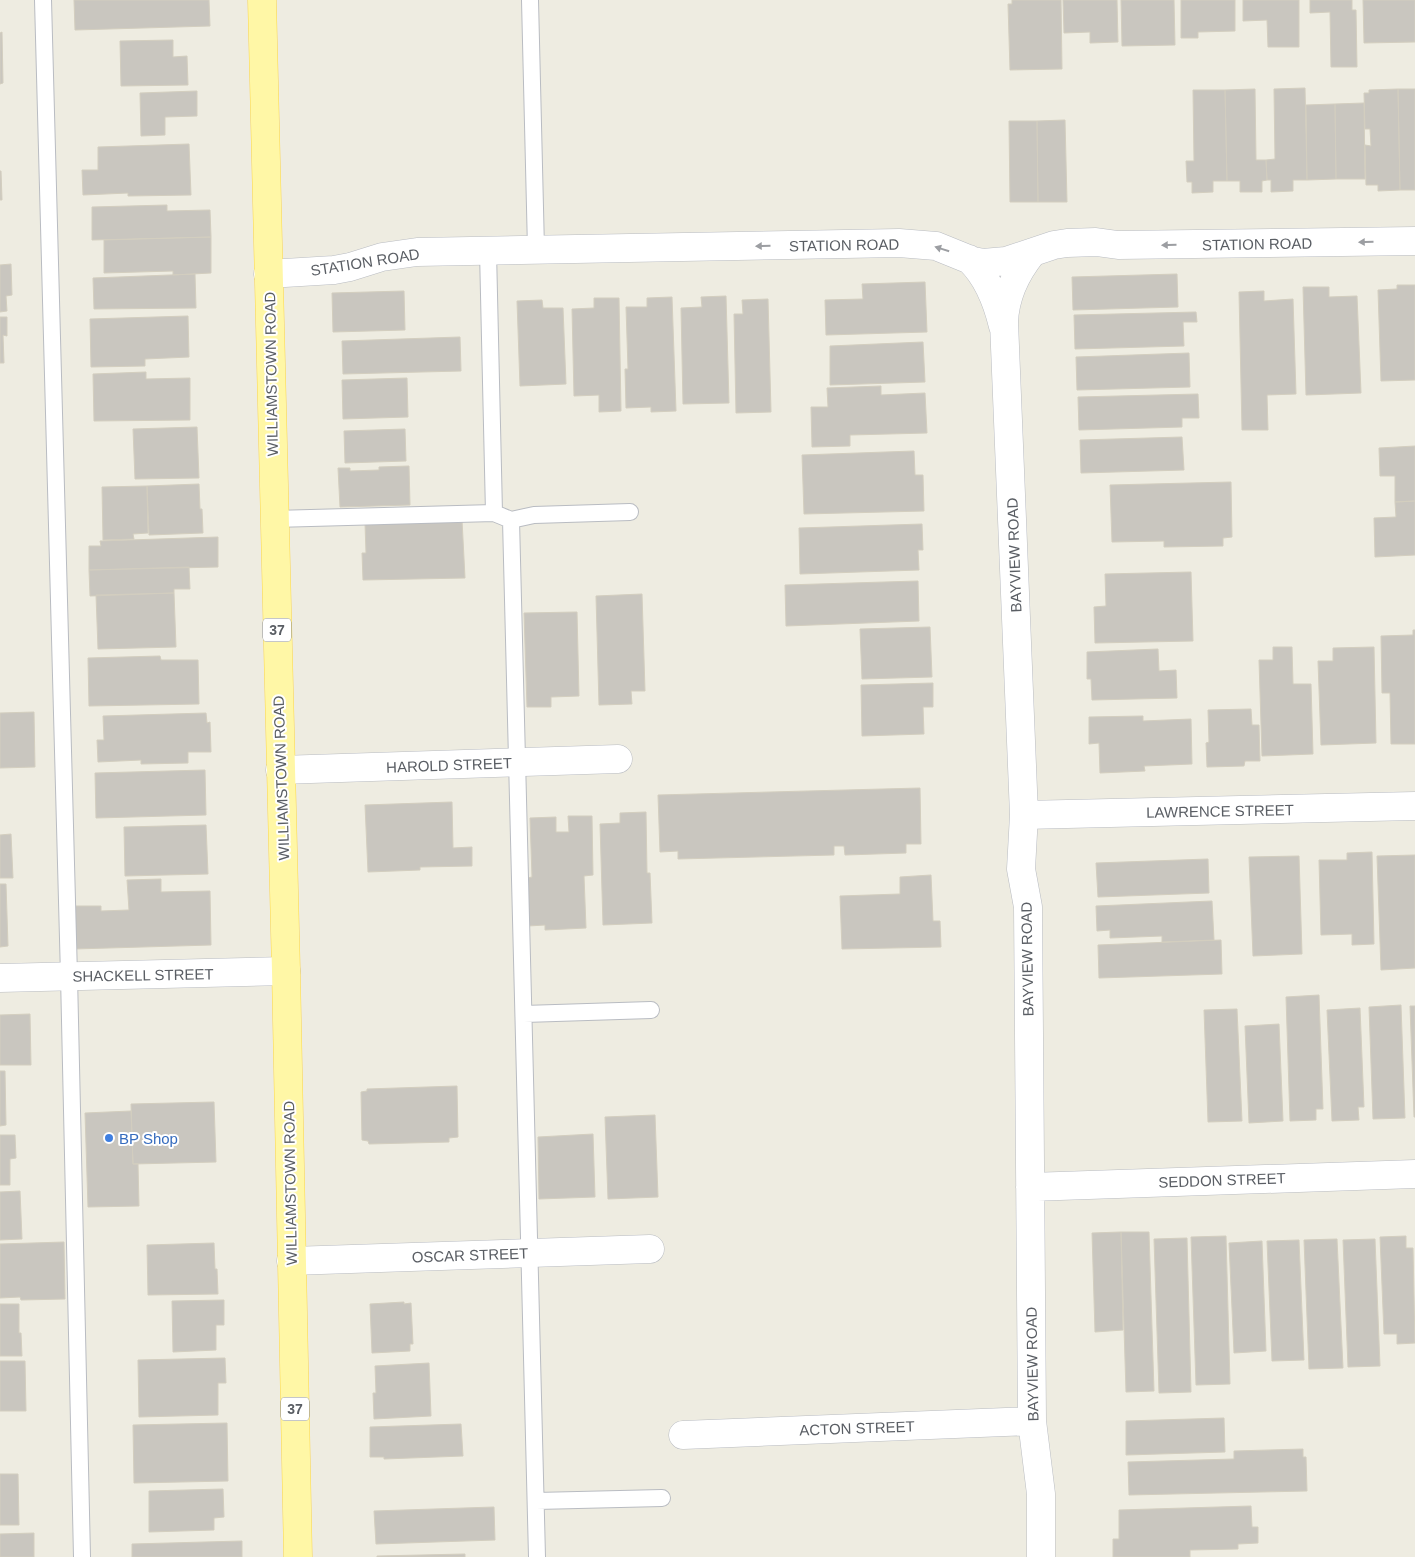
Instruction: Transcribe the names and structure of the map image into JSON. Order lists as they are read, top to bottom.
{
  "streets": {
    "main road": ["WILLIAMSTOWN ROAD", "37"],
    "street": [
      "STATION ROAD",
      "BAYVIEW ROAD",
      "HAROLD STREET",
      "LAWRENCE STREET",
      "SHACKELL STREET",
      "SEDDON STREET",
      "OSCAR STREET",
      "ACTON STREET"
    ]
  },
  "crossings": [
    ["STATION ROAD", "WILLIAMSTOWN ROAD"],
    ["STATION ROAD", "BAYVIEW ROAD"],
    ["WILLIAMSTOWN ROAD", "HAROLD STREET"],
    ["WILLIAMSTOWN ROAD", "SHACKELL STREET"],
    ["WILLIAMSTOWN ROAD", "OSCAR STREET"],
    ["BAYVIEW ROAD", "LAWRENCE STREET"],
    ["BAYVIEW ROAD", "SEDDON STREET"],
    ["BAYVIEW ROAD", "ACTON STREET"]
  ],
  "one_way": ["STATION ROAD"],
  "places": ["BP Shop"]
}
